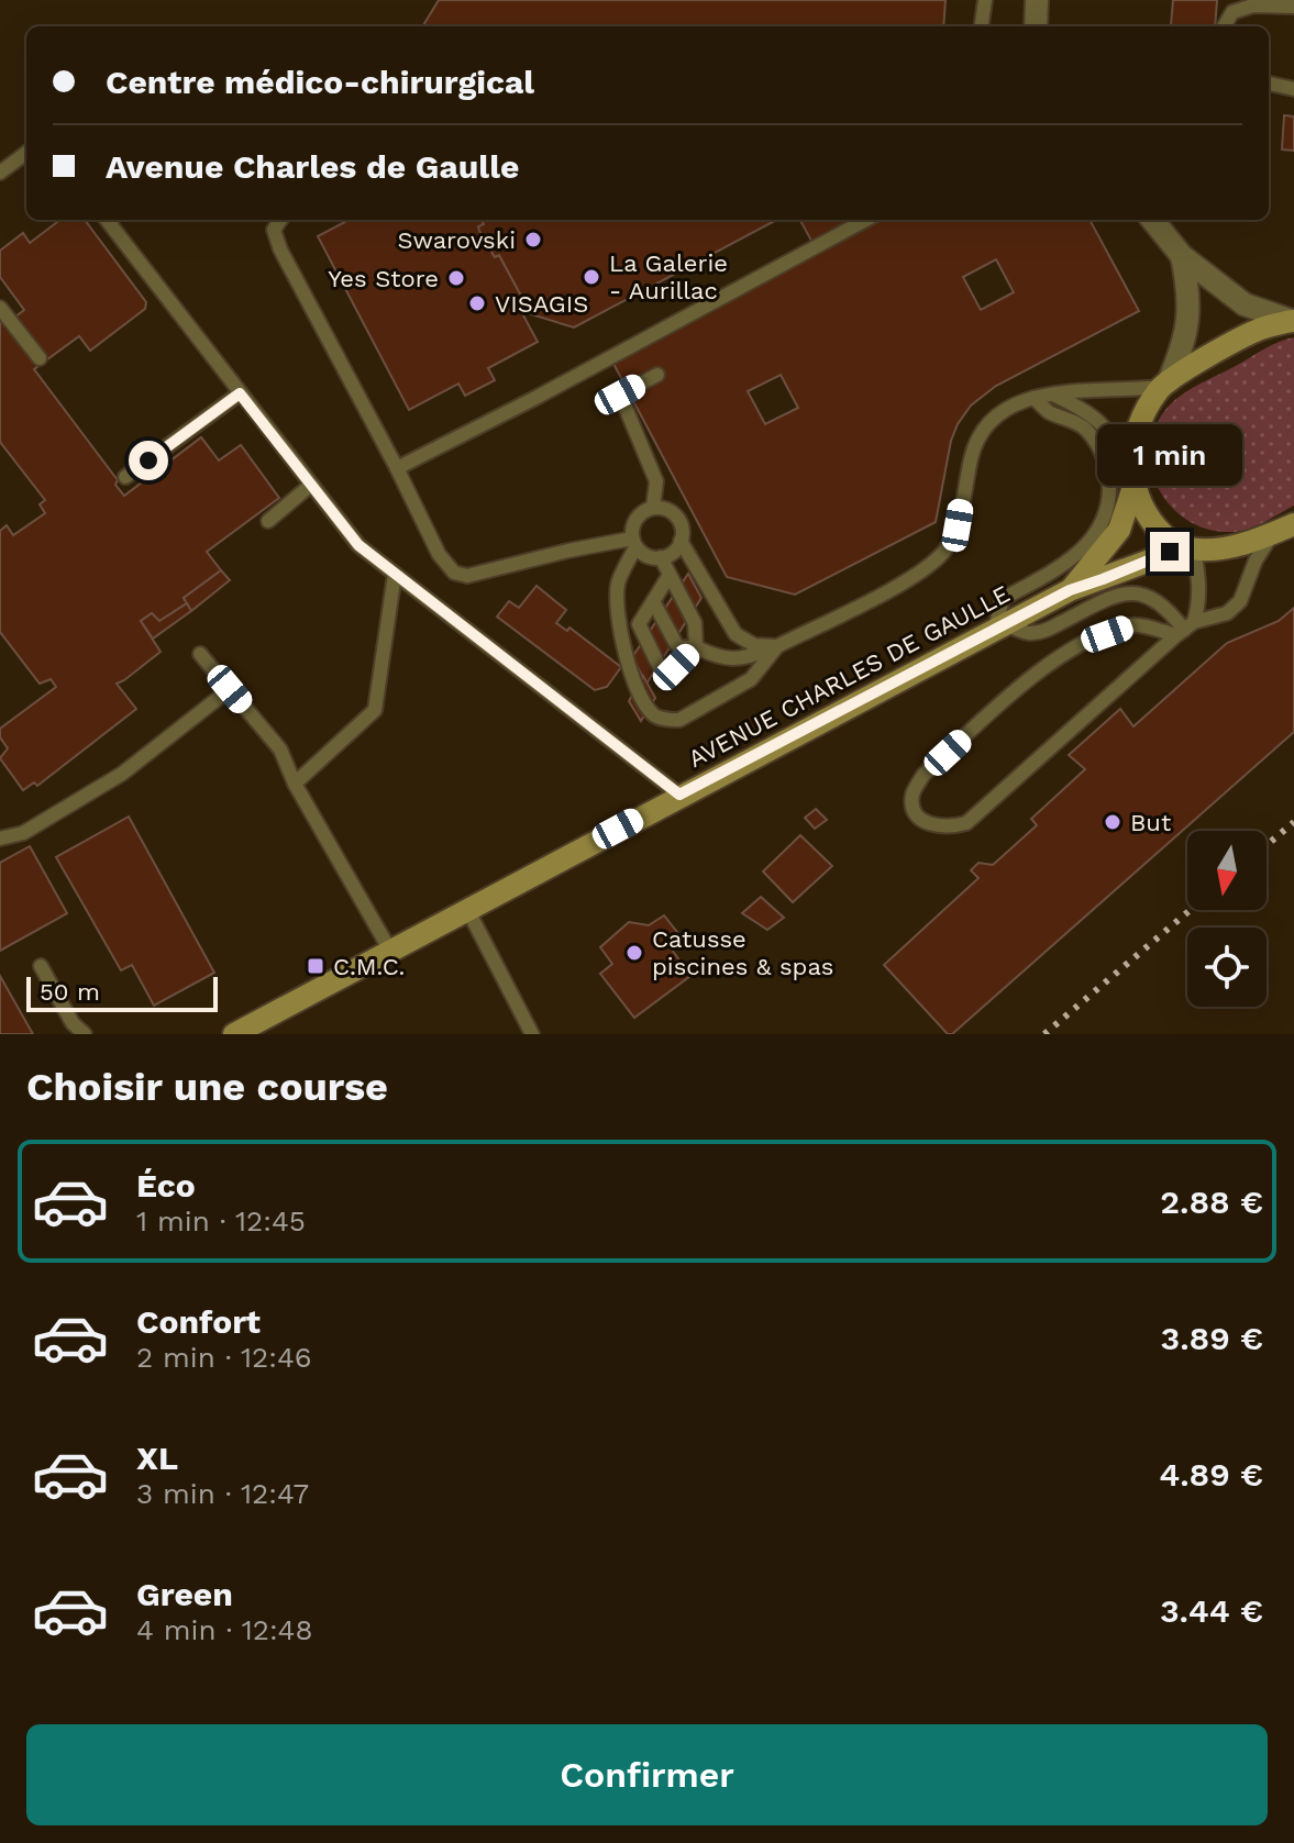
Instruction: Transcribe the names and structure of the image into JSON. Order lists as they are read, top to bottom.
{
  "streets": {
    "main road": ["AVENUE CHARLES DE GAULLE"]
  },
  "places": {
    "other": [
      "Swarovski",
      "La Galerie - Aurillac",
      "Yes Store",
      "VISAGIS",
      "But",
      "Catusse piscines & spas"
    ],
    "transit": ["C.M.C."]
  },
  "scale_bar": "50 m",
  "north": "bottom",
  "page": {
    "banner": ["Centre médico-chirurgical", "Avenue Charles de Gaulle"],
    "bubble": "1 min",
    "scale": "50 m",
    "heading": "Choisir une course",
    "list": [
      {
        "name": "Éco",
        "note": "1 min · 12:45",
        "value": "2.88 €"
      },
      {
        "name": "Confort",
        "note": "2 min · 12:46",
        "value": "3.89 €"
      },
      {
        "name": "XL",
        "note": "3 min · 12:47",
        "value": "4.89 €"
      },
      {
        "name": "Green",
        "note": "4 min · 12:48",
        "value": "3.44 €"
      }
    ],
    "buttons": "Confirmer"
  }
}
